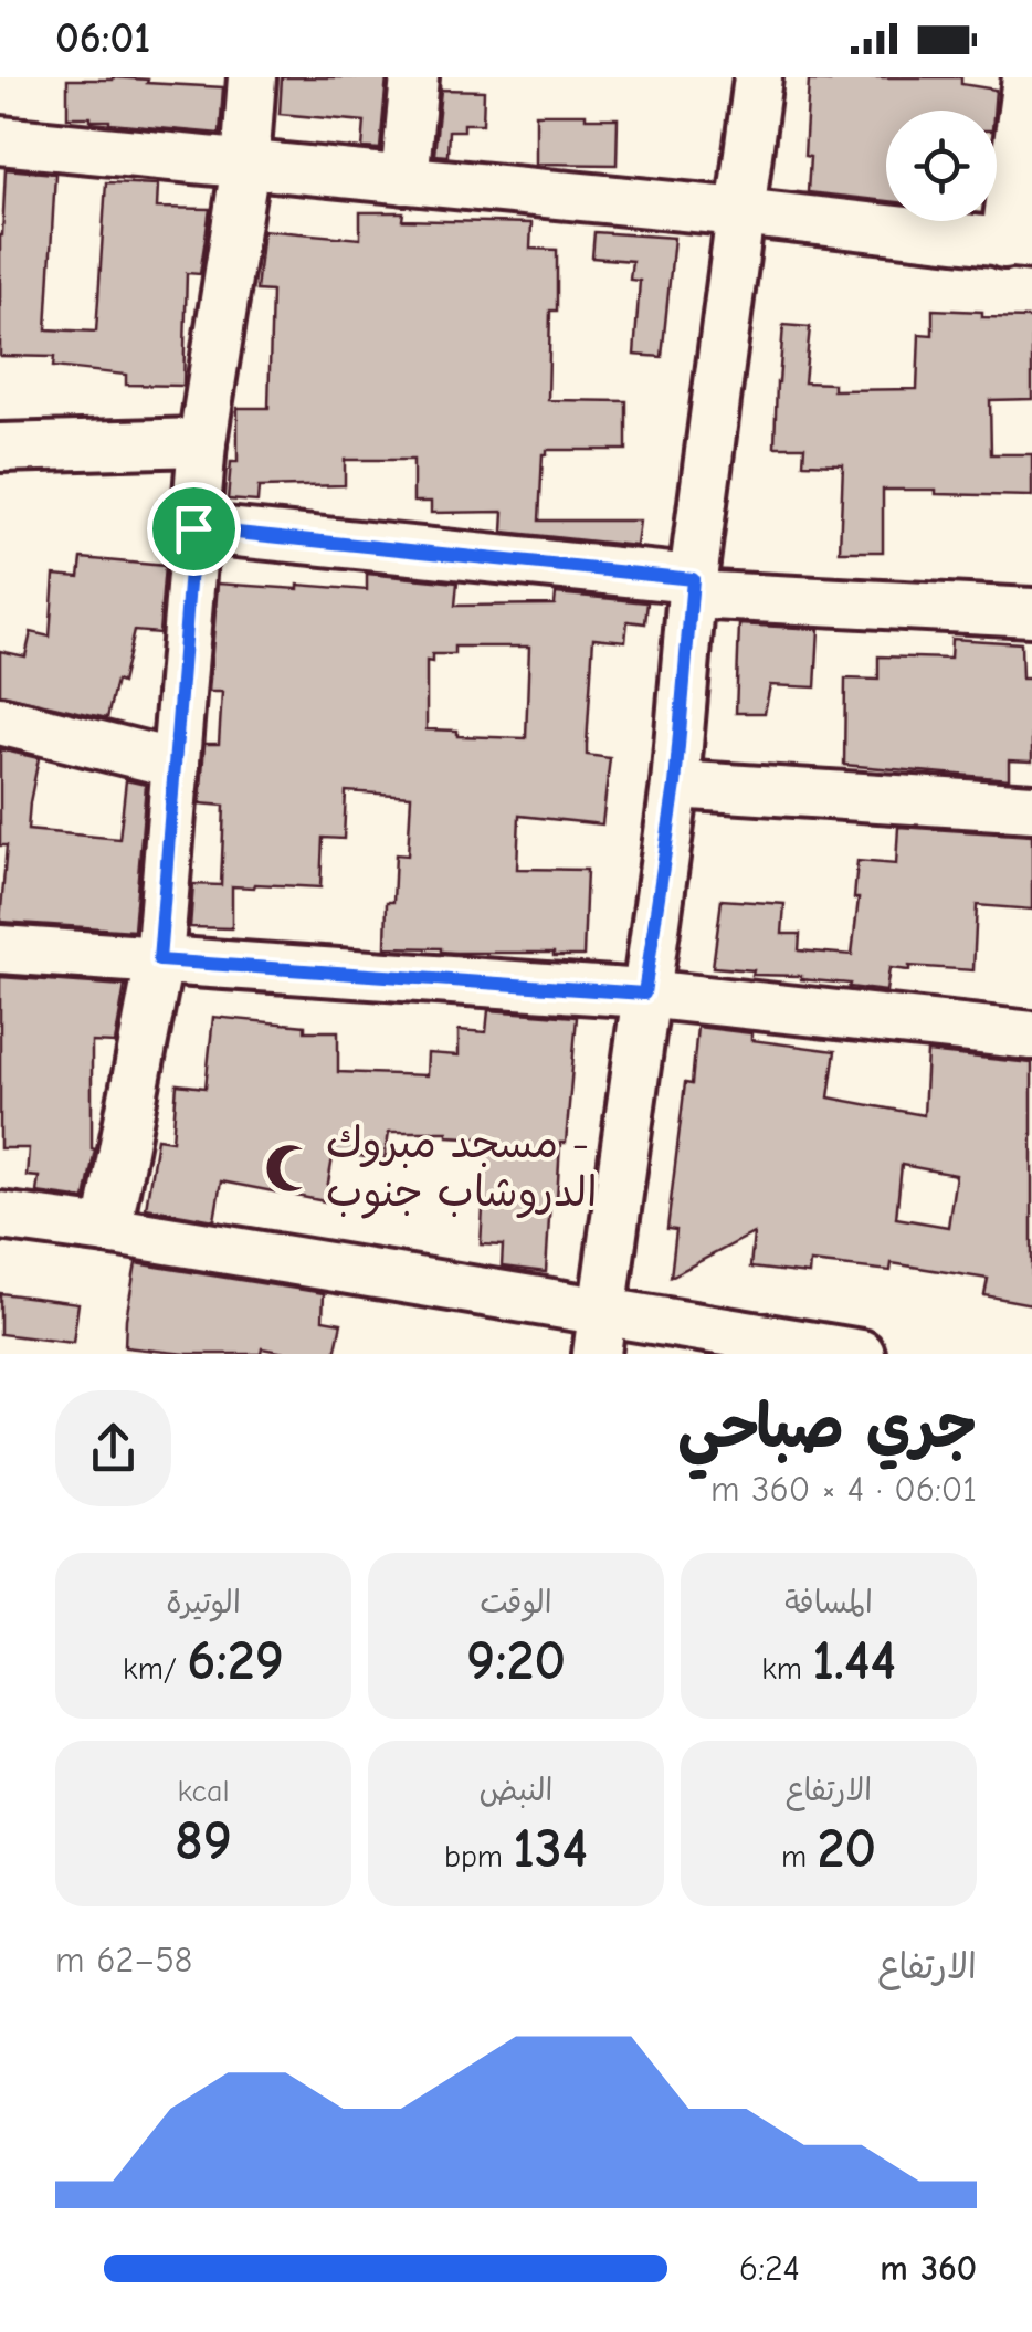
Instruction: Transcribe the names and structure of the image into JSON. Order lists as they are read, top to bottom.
{
  "places": {
    "mosque": ["مسجد مبروك - الدروشاب جنوب"]
  },
  "page": {
    "status": "06:01",
    "heading": ["جري صباحي", "06:01 · 4 × 360 m"],
    "stats": [
      ["المسافة", "1.44 km"],
      ["الوقت", "9:20"],
      ["الوتيرة", "6:29 /km"],
      ["الارتفاع", "20 m"],
      ["النبض", "134 bpm"],
      ["kcal", "89"]
    ],
    "chart": ["الارتفاع", "58–62 m"],
    "list": [
      {
        "name": "360 m",
        "note": "6:24"
      }
    ]
  }
}
